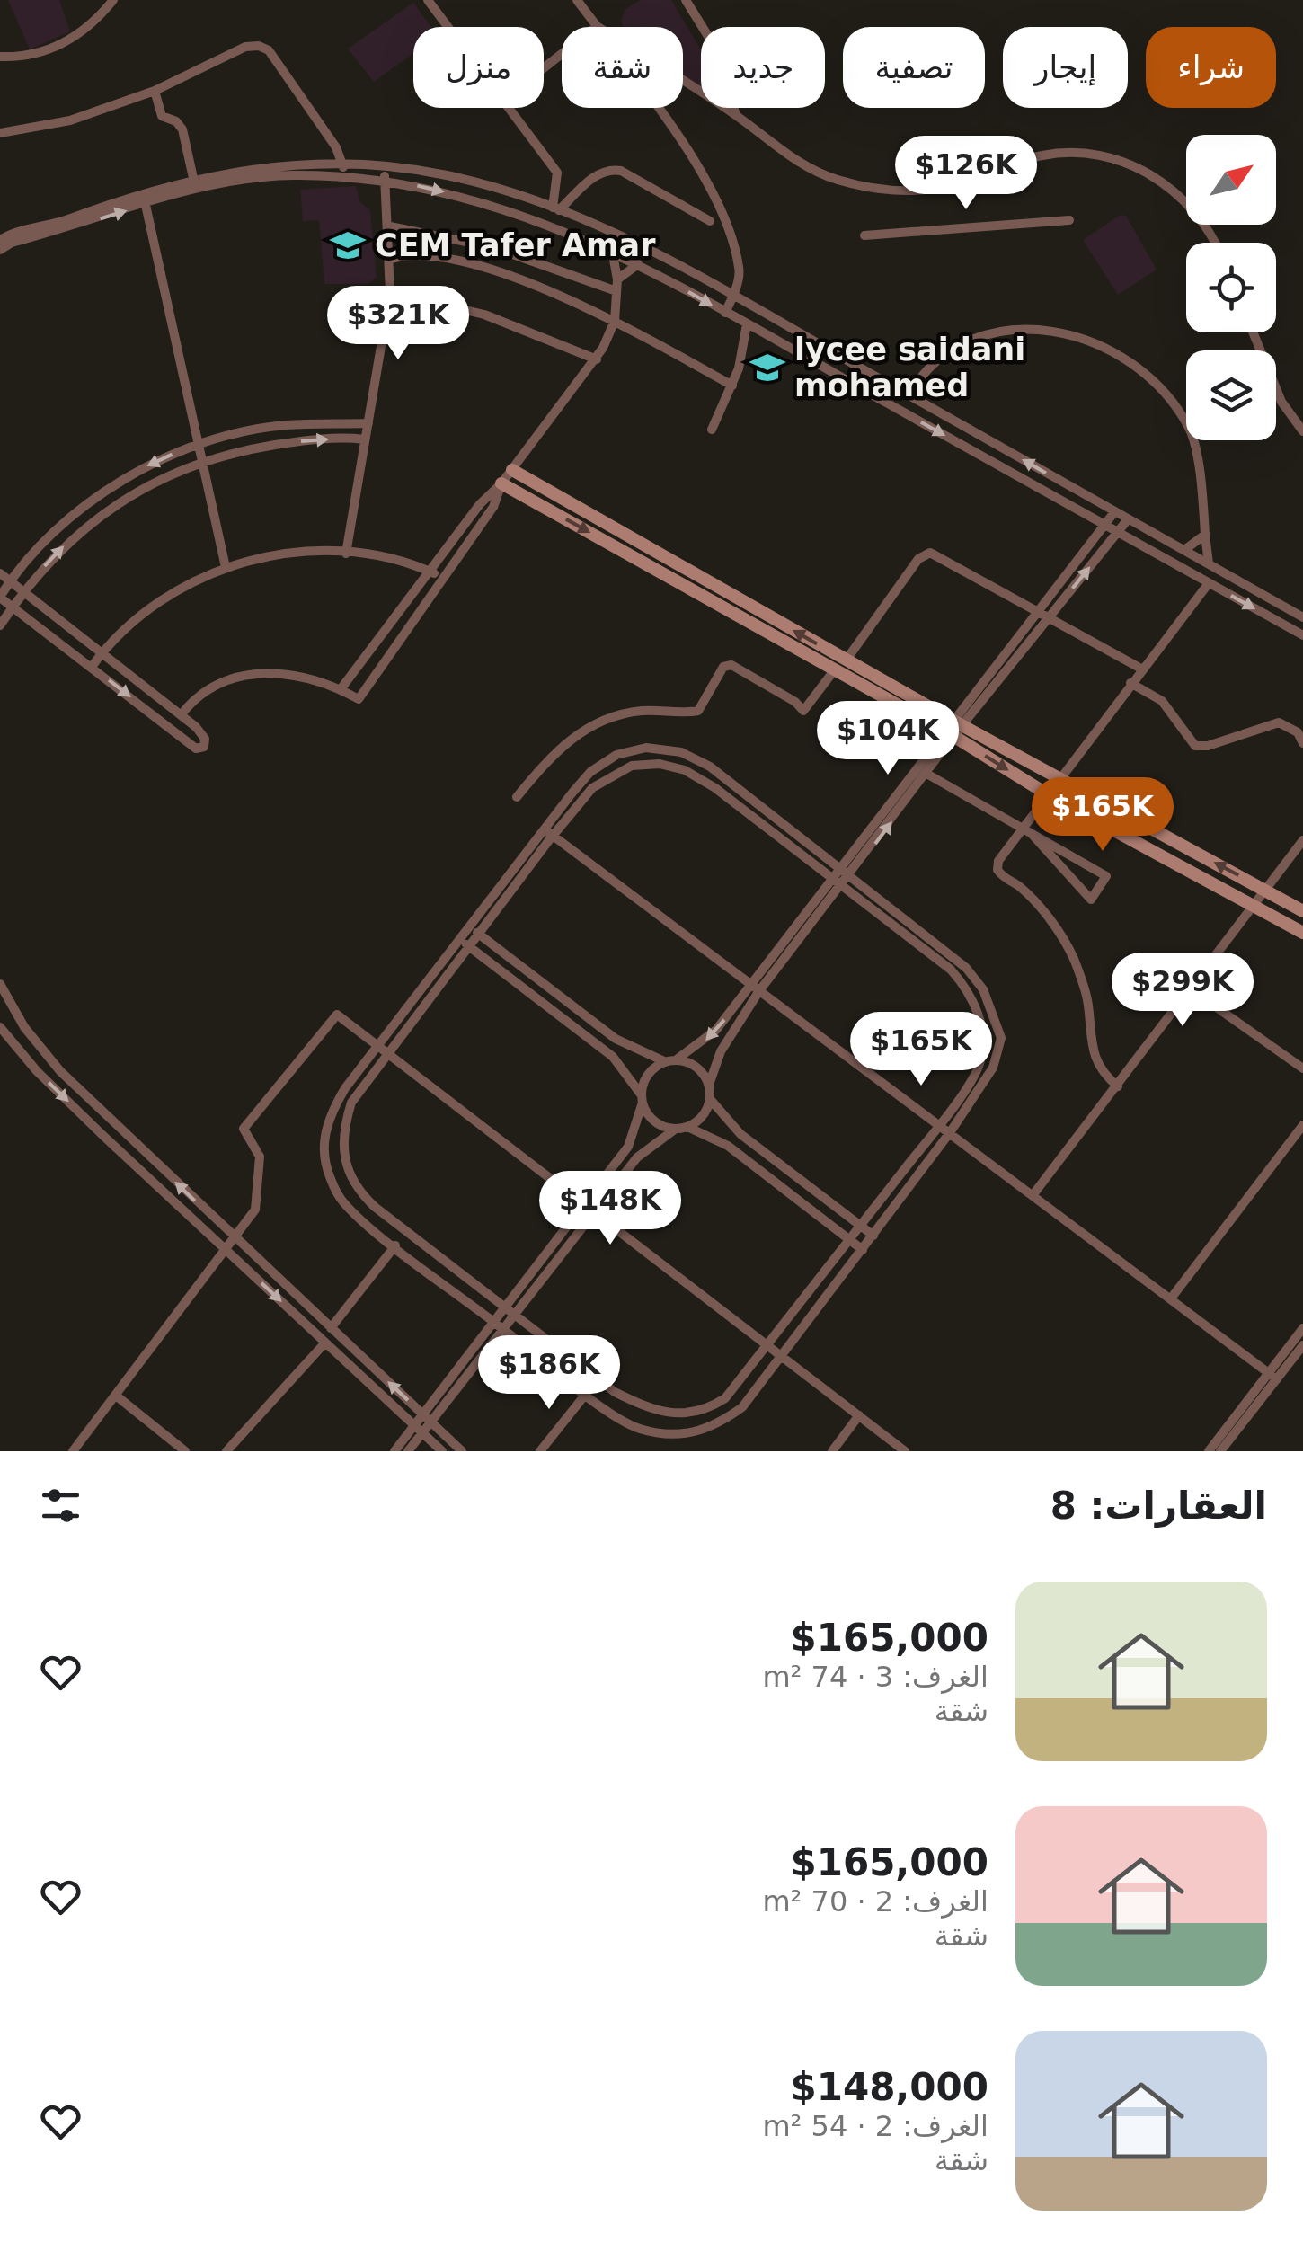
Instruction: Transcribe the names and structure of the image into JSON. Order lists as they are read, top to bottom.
{
  "places": {
    "school or university": ["CEM Tafer Amar", "lycee saidani mohamed"]
  },
  "north": "top right",
  "page": {
    "chip": [
      "شراء",
      "إيجار",
      "تصفية",
      "جديد",
      "شقة",
      "منزل"
    ],
    "price": [
      "$126K",
      "$321K",
      "$104K",
      "$165K",
      "$299K",
      "$165K",
      "$148K",
      "$186K"
    ],
    "heading": "العقارات: 8",
    "list": [
      {
        "name": "$165,000",
        "note": "الغرف: 3 · 74 m² · شقة"
      },
      {
        "name": "$165,000",
        "note": "الغرف: 2 · 70 m² · شقة"
      },
      {
        "name": "$148,000",
        "note": "الغرف: 2 · 54 m² · شقة"
      }
    ]
  }
}
